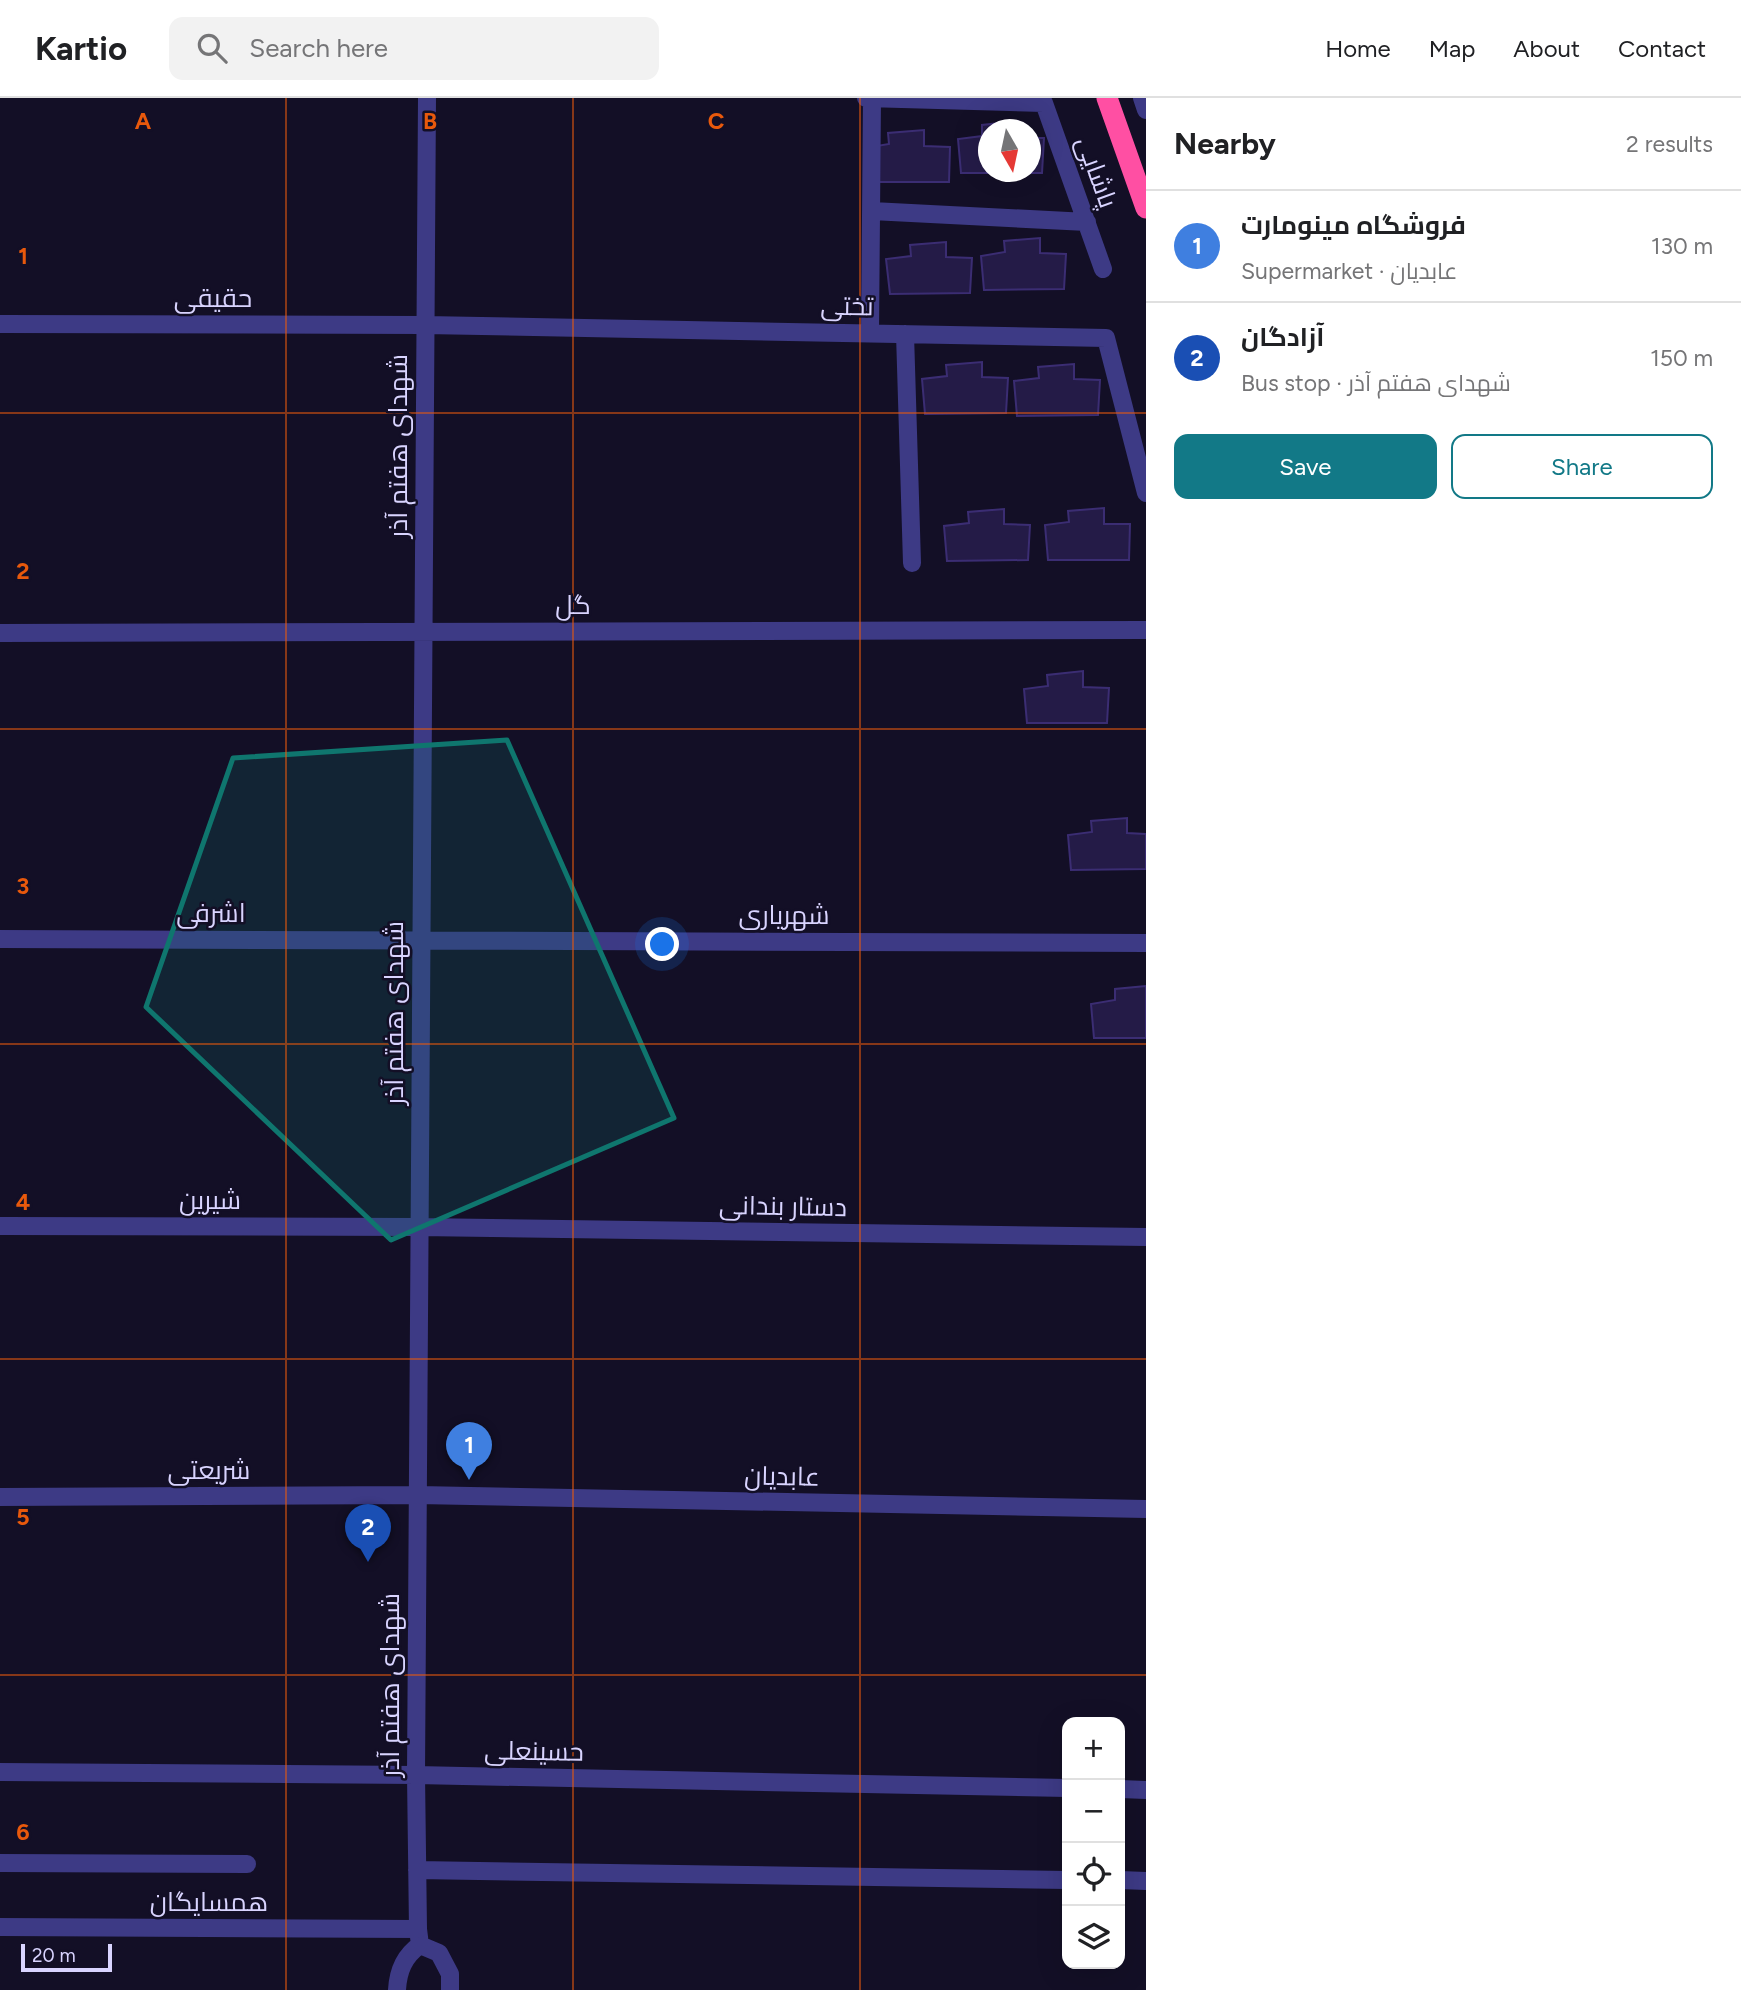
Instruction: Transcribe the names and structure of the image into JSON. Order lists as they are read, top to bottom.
{
  "streets": {
    "street": [
      "پاشایی",
      "حقیقی",
      "تختی",
      "شهدای هفتم آذر",
      "گل",
      "اشرفی",
      "شهریاری",
      "شیرین",
      "دستار بندانی",
      "شریعتی",
      "عابدیان",
      "حسینعلی",
      "همسایگان"
    ]
  },
  "crossings": [
    ["حقیقی", "تختی"],
    ["حقیقی", "شهدای هفتم آذر"],
    ["تختی", "شهدای هفتم آذر"],
    ["شهدای هفتم آذر", "گل"],
    ["شهدای هفتم آذر", "اشرفی"],
    ["شهدای هفتم آذر", "شهریاری"],
    ["شهدای هفتم آذر", "شیرین"],
    ["شهدای هفتم آذر", "دستار بندانی"],
    ["شهدای هفتم آذر", "شریعتی"],
    ["شهدای هفتم آذر", "عابدیان"],
    ["شهدای هفتم آذر", "حسینعلی"],
    ["شهدای هفتم آذر", "همسایگان"],
    ["اشرفی", "شهریاری"],
    ["شیرین", "دستار بندانی"],
    ["شریعتی", "عابدیان"]
  ],
  "scale_bar": "20 m",
  "north": "bottom",
  "page": {
    "header": "Kartio",
    "search": "Search here",
    "nav": [
      "Home",
      "Map",
      "About",
      "Contact"
    ],
    "heading": ["Nearby", "2 results"],
    "list": [
      {
        "mark": "1",
        "name": "فروشگاه مینومارت",
        "note": "Supermarket · عابدیان",
        "value": "130 m"
      },
      {
        "mark": "2",
        "name": "آزادگان",
        "note": "Bus stop · شهدای هفتم آذر",
        "value": "150 m"
      }
    ],
    "buttons": ["Save", "Share"],
    "pins": ["1", "2"],
    "map_buttons": ["+", "−"],
    "scale": "20 m"
  },
  "grid": {
    "columns": ["A", "B", "C"],
    "rows": [
      "1",
      "2",
      "3",
      "4",
      "5",
      "6"
    ]
  }
}
